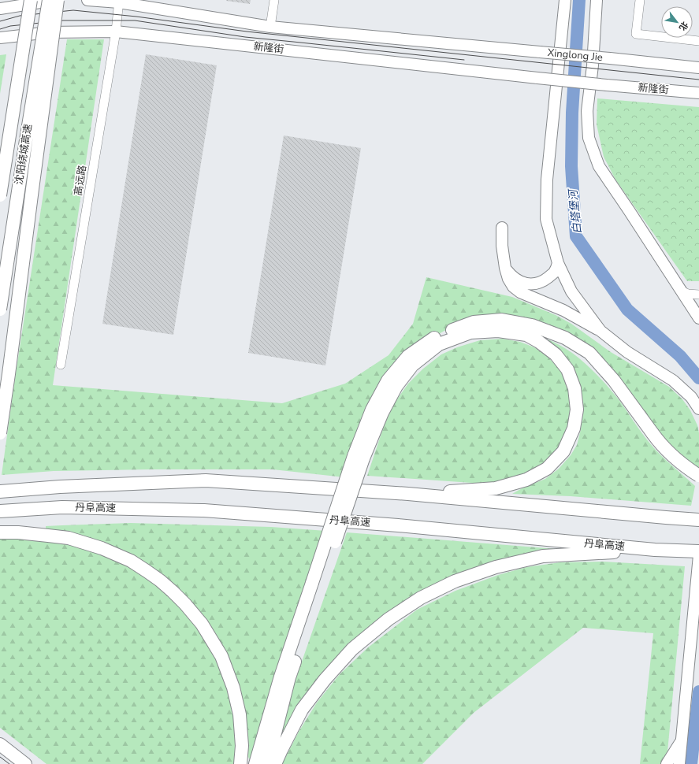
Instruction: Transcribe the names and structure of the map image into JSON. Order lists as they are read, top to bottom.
{
  "streets": {
    "highway": ["沈阳绕城高速", "丹阜高速"],
    "main road": ["新隆街", "Xinglong Jie"],
    "street": ["高远路"]
  },
  "crossings": [
    ["新隆街", "高远路"]
  ],
  "water": ["白塔堡河"],
  "north": "bottom right"
}
